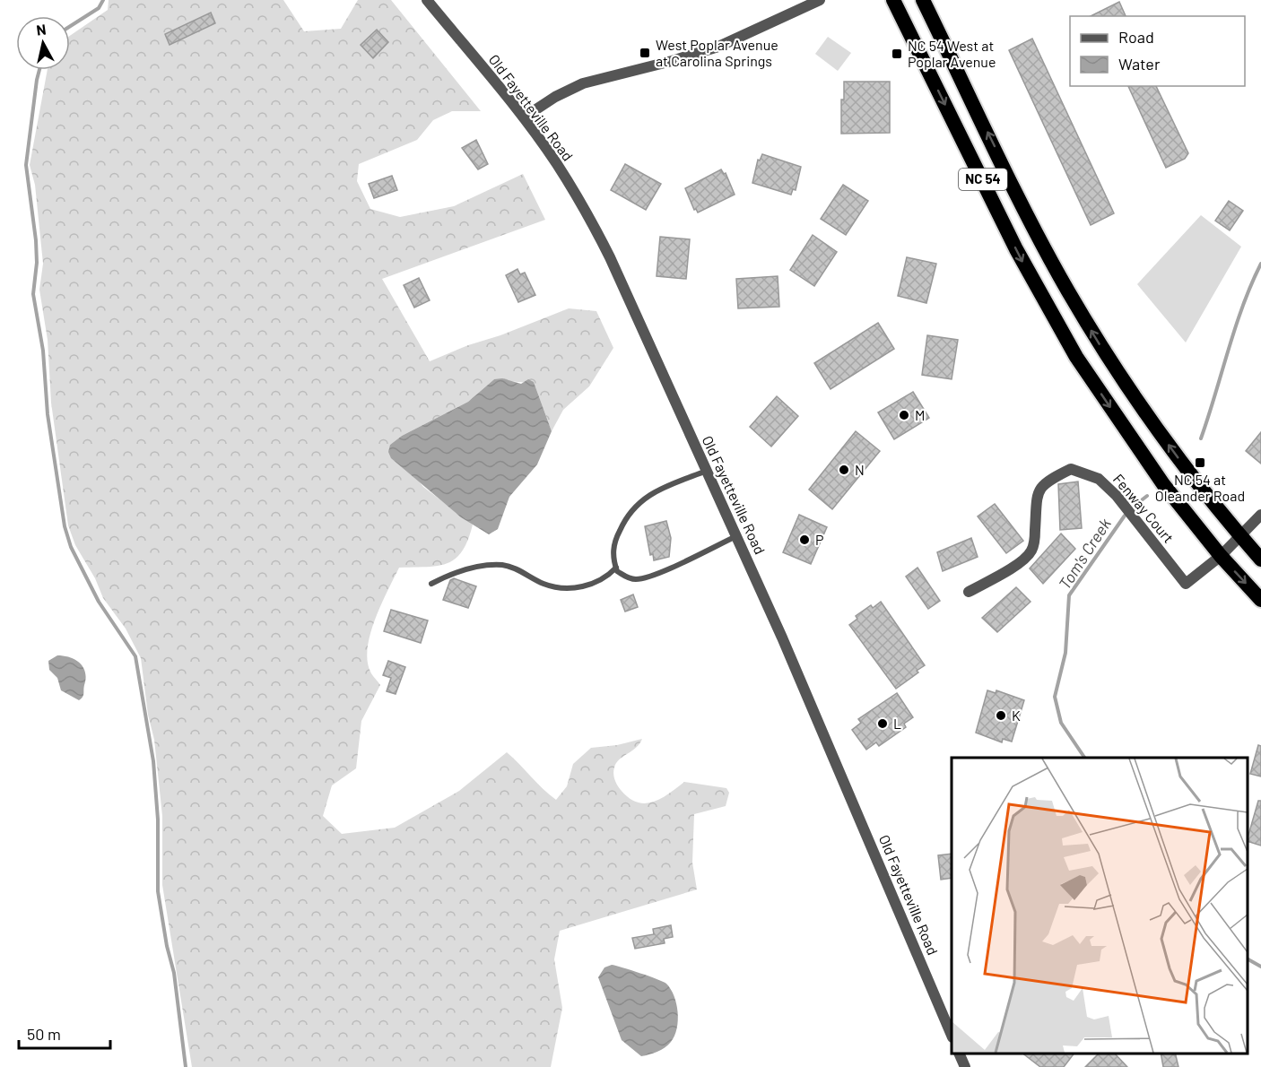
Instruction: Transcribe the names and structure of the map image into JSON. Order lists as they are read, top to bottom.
{
  "streets": {
    "highway": ["NC 54"],
    "street": ["Old Fayetteville Road", "Fenway Court"]
  },
  "crossings": [
    ["NC 54", "Fenway Court"]
  ],
  "water": ["Tom's Creek"],
  "places": {
    "transit": ["West Poplar Avenue at Carolina Springs", "NC 54 West at Poplar Avenue", "NC 54 at Oleander Road"],
    "other": [
      "M",
      "N",
      "P",
      "K",
      "L"
    ]
  },
  "legend": ["Road", "Water"],
  "scale_bar": "50 m",
  "north": "top"
}
